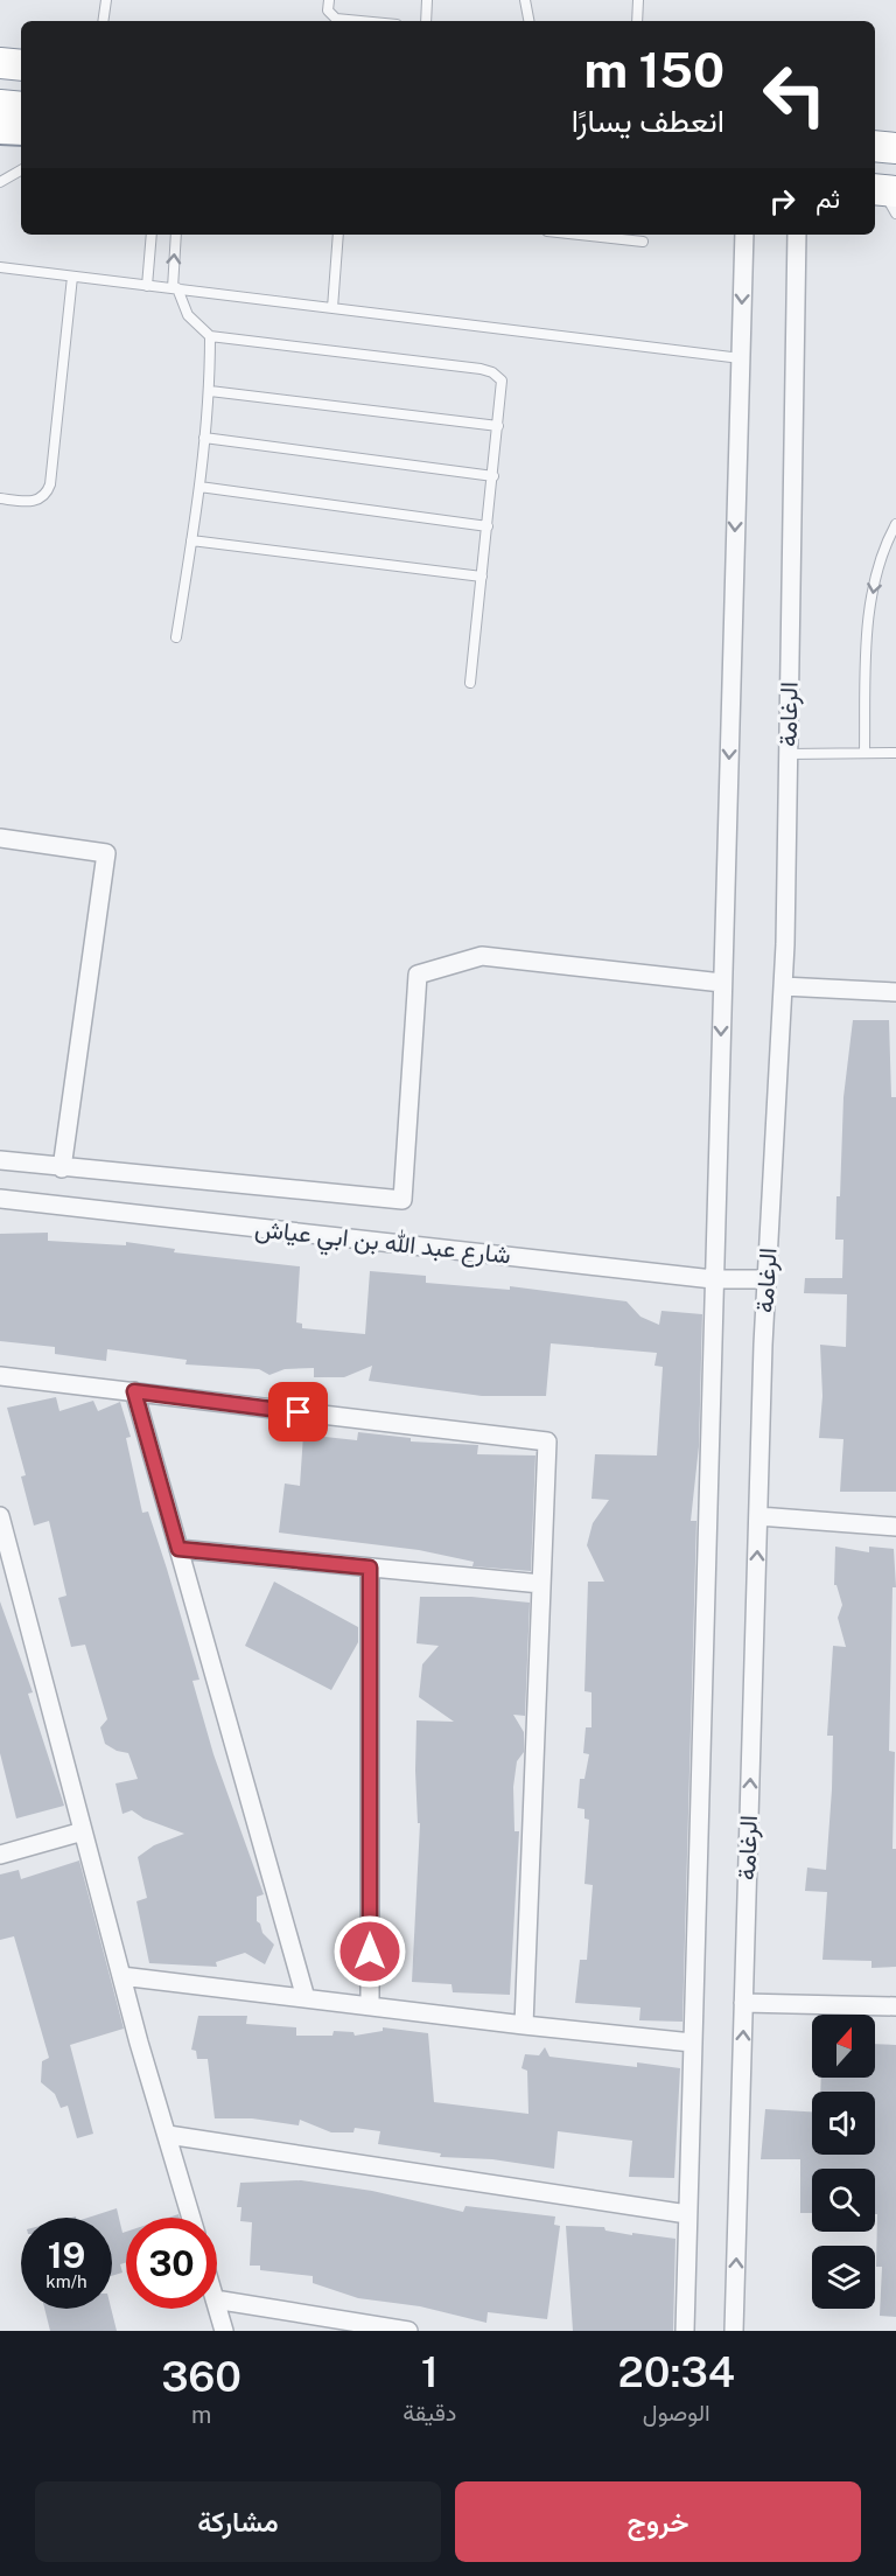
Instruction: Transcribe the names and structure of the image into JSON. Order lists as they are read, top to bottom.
{
  "streets": {
    "street": ["الرغامة", "شارع عبد الله بن ابي عياش"]
  },
  "crossings": [
    ["الرغامة", "شارع عبد الله بن ابي عياش"]
  ],
  "north": "top",
  "page": {
    "turn": ["150 m", "انعطف يسارًا"],
    "then": "ثم",
    "speed": "19 km/h",
    "limit": "30",
    "eta": [
      "20:34",
      "الوصول",
      "1",
      "دقيقة",
      "360",
      "m"
    ],
    "buttons": ["خروج", "مشاركة"]
  }
}
